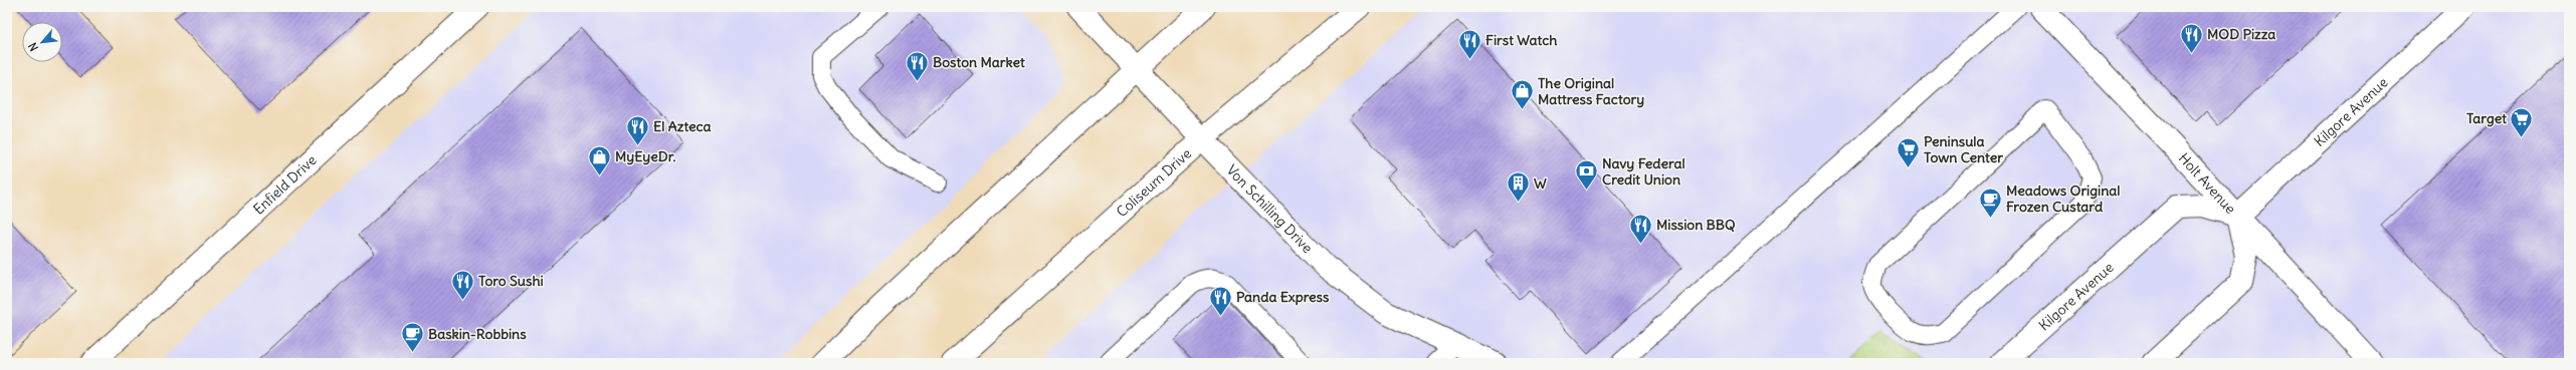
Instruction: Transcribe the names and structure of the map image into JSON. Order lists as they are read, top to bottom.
{
  "streets": {
    "street": [
      "Kilgore Avenue",
      "Coliseum Drive",
      "Holt Avenue",
      "Enfield Drive",
      "Von Schilling Drive"
    ]
  },
  "crossings": [
    ["Kilgore Avenue", "Holt Avenue"],
    ["Coliseum Drive", "Von Schilling Drive"]
  ],
  "places": {
    "restaurant": [
      "MOD Pizza",
      "First Watch",
      "Boston Market",
      "El Azteca",
      "Mission BBQ",
      "Toro Sushi",
      "Panda Express"
    ],
    "shop": ["The Original Mattress Factory", "MyEyeDr."],
    "supermarket": ["Target", "Peninsula Town Center"],
    "bank": ["Navy Federal Credit Union"],
    "building": ["W"],
    "cafe": ["Meadows Original Frozen Custard", "Baskin-Robbins"]
  },
  "north": "bottom left"
}
